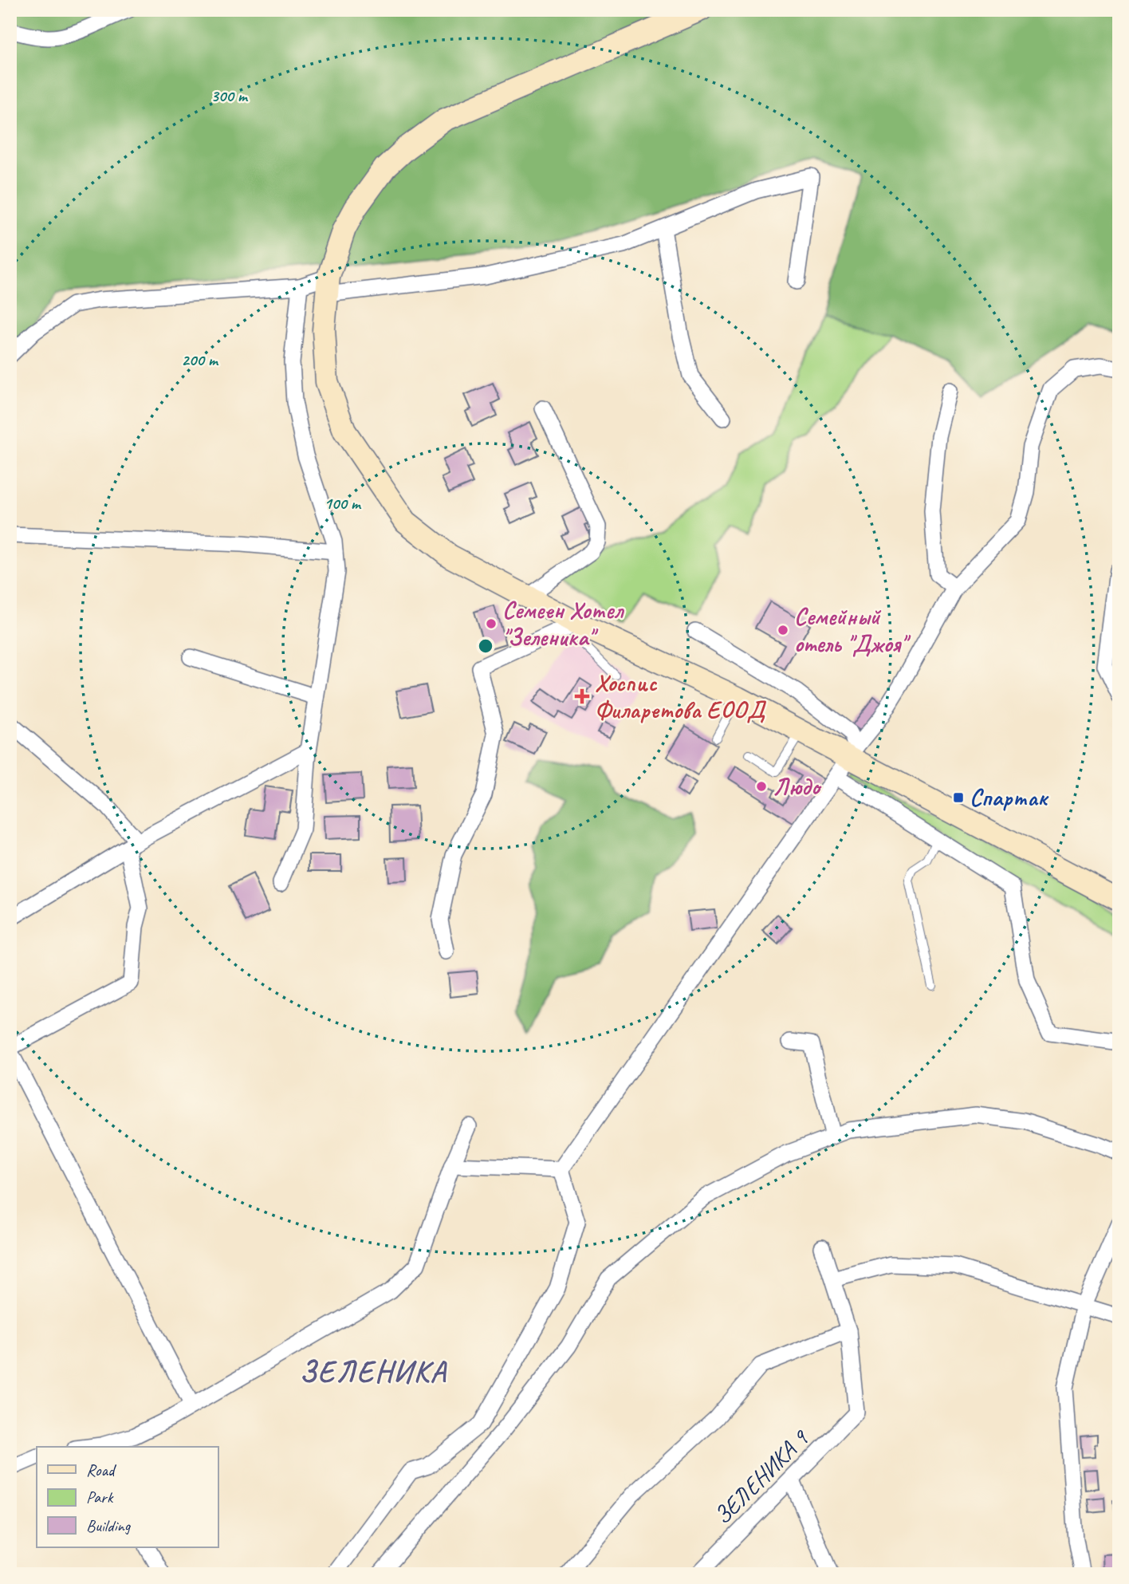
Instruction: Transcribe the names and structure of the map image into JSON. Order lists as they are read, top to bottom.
{
  "streets": {
    "street": ["ЗЕЛЕНИКА 9"]
  },
  "districts": ["ЗЕЛЕНИКА"],
  "places": {
    "other": ["Семеен Хотел \"Зеленика\"", "Семейный отель \"Джоя\"", "Людо"],
    "health": ["Хоспис Филаретова ЕООД"],
    "transit": ["Спартак"]
  },
  "legend": ["Road", "Park", "Building"],
  "rings": ["300 m", "200 m", "100 m"]
}
